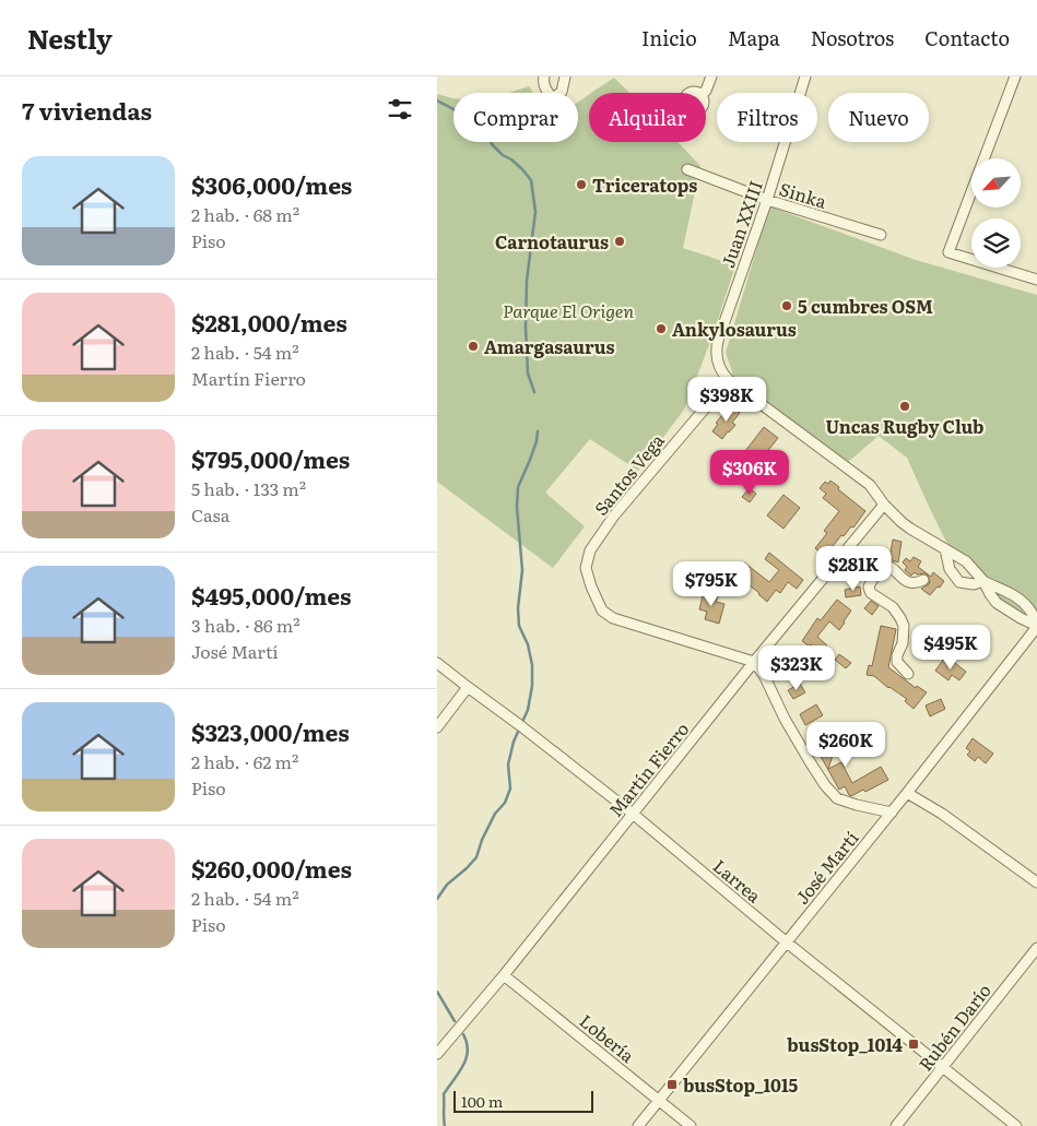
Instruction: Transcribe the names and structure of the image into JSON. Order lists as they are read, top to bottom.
{
  "streets": {
    "street": [
      "Sinka",
      "Juan XXIII",
      "Santos Vega",
      "Martín Fierro",
      "José Martí",
      "Larrea",
      "Rubén Darío",
      "Lobería"
    ]
  },
  "crossings": [
    ["Sinka", "Juan XXIII"],
    ["Juan XXIII", "Santos Vega"],
    ["Santos Vega", "Martín Fierro"],
    ["Martín Fierro", "Larrea"],
    ["Martín Fierro", "Lobería"],
    ["José Martí", "Larrea"],
    ["José Martí", "Lobería"],
    ["Larrea", "Rubén Darío"]
  ],
  "parks": ["Parque El Origen"],
  "places": {
    "other": [
      "Triceratops",
      "Carnotaurus",
      "5 cumbres OSM",
      "Ankylosaurus",
      "Amargasaurus",
      "Uncas Rugby Club"
    ],
    "transit": ["busStop_1014", "busStop_1015"]
  },
  "scale_bar": "100 m",
  "north": "bottom left",
  "page": {
    "header": "Nestly",
    "nav": [
      "Inicio",
      "Mapa",
      "Nosotros",
      "Contacto"
    ],
    "heading": "7 viviendas",
    "chip": [
      "Comprar",
      "Alquilar",
      "Filtros",
      "Nuevo"
    ],
    "list": [
      {
        "name": "$306,000/mes",
        "note": "2 hab. · 68 m² · Piso"
      },
      {
        "name": "$281,000/mes",
        "note": "2 hab. · 54 m² · Martín Fierro"
      },
      {
        "name": "$795,000/mes",
        "note": "5 hab. · 133 m² · Casa"
      },
      {
        "name": "$495,000/mes",
        "note": "3 hab. · 86 m² · José Martí"
      },
      {
        "name": "$323,000/mes",
        "note": "2 hab. · 62 m² · Piso"
      },
      {
        "name": "$260,000/mes",
        "note": "2 hab. · 54 m² · Piso"
      }
    ],
    "price": [
      "$398K",
      "$306K",
      "$281K",
      "$795K",
      "$495K",
      "$323K",
      "$260K"
    ],
    "scale": "100 m"
  }
}
